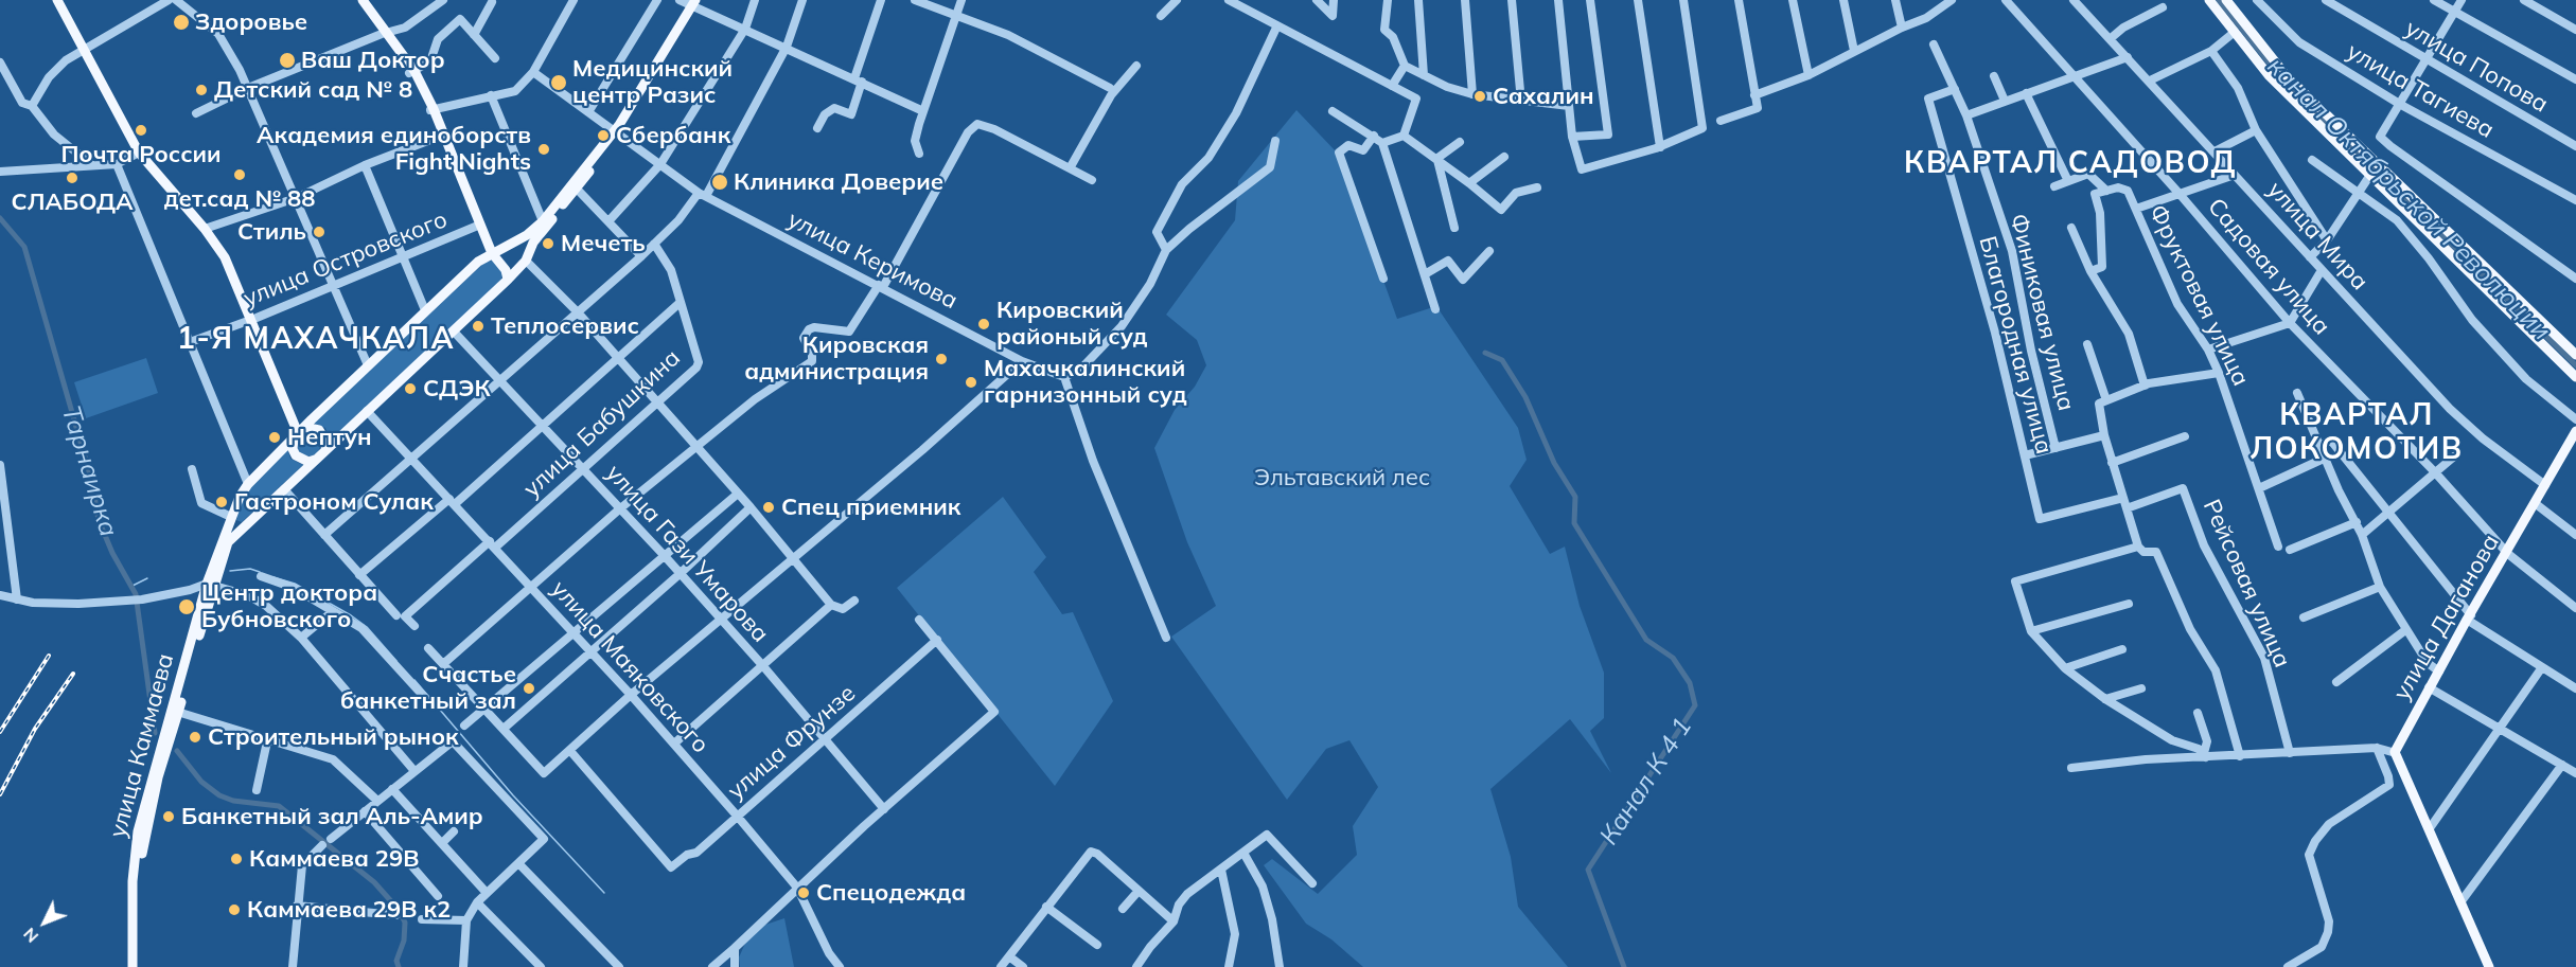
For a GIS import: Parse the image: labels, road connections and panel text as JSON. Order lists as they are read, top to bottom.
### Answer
{
  "streets": {
    "main road": ["улица Даганова", "улица Каммаева"],
    "street": [
      "улица Попова",
      "улица Тагиева",
      "улица Мира",
      "улица Островского",
      "улица Керимова",
      "Садовая улица",
      "Фруктовая улица",
      "Финиковая улица",
      "Благородная улица",
      "улица Бабушкина",
      "улица Гази Умарова",
      "Рейсовая улица",
      "улица Маяковского",
      "улица Фрунзе"
    ]
  },
  "crossings": [
    ["улица Мира", "улица Даганова"],
    ["Садовая улица", "улица Даганова"],
    ["Финиковая улица", "Благородная улица"],
    ["улица Бабушкина", "улица Гази Умарова"],
    ["улица Бабушкина", "улица Маяковского"],
    ["улица Гази Умарова", "улица Фрунзе"],
    ["улица Маяковского", "улица Фрунзе"]
  ],
  "districts": ["КВАРТАЛ САДОВОД", "1-Я МАХАЧКАЛА", "КВАРТАЛ ЛОКОМОТИВ"],
  "water": ["канал Октябрьской Революции", "Тарнаирка", "Канал К 4 1"],
  "parks": ["Эльтавский лес"],
  "places": [
    "Здоровье",
    "Ваш Доктор",
    "Медицинский центр Разис",
    "Детский сад № 8",
    "Сахалин",
    "Почта России",
    "Сбербанк",
    "Академия единоборств Fight Nights",
    "дет.сад № 88",
    "СЛАБОДА",
    "Клиника Доверие",
    "Стиль",
    "Мечеть",
    "Кировский районый суд",
    "Теплосервис",
    "Кировская администрация",
    "Махачкалинский гарнизонный суд",
    "СДЭК",
    "Нептун",
    "Гастроном Сулак",
    "Спец приемник",
    "Центр доктора Бубновского",
    "Счастье банкетный зал",
    "Строительный рынок",
    "Банкетный зал Аль-Амир",
    "Каммаева 29В",
    "Спецодежда",
    "Каммаева 29В к2"
  ],
  "north": "bottom left"
}
